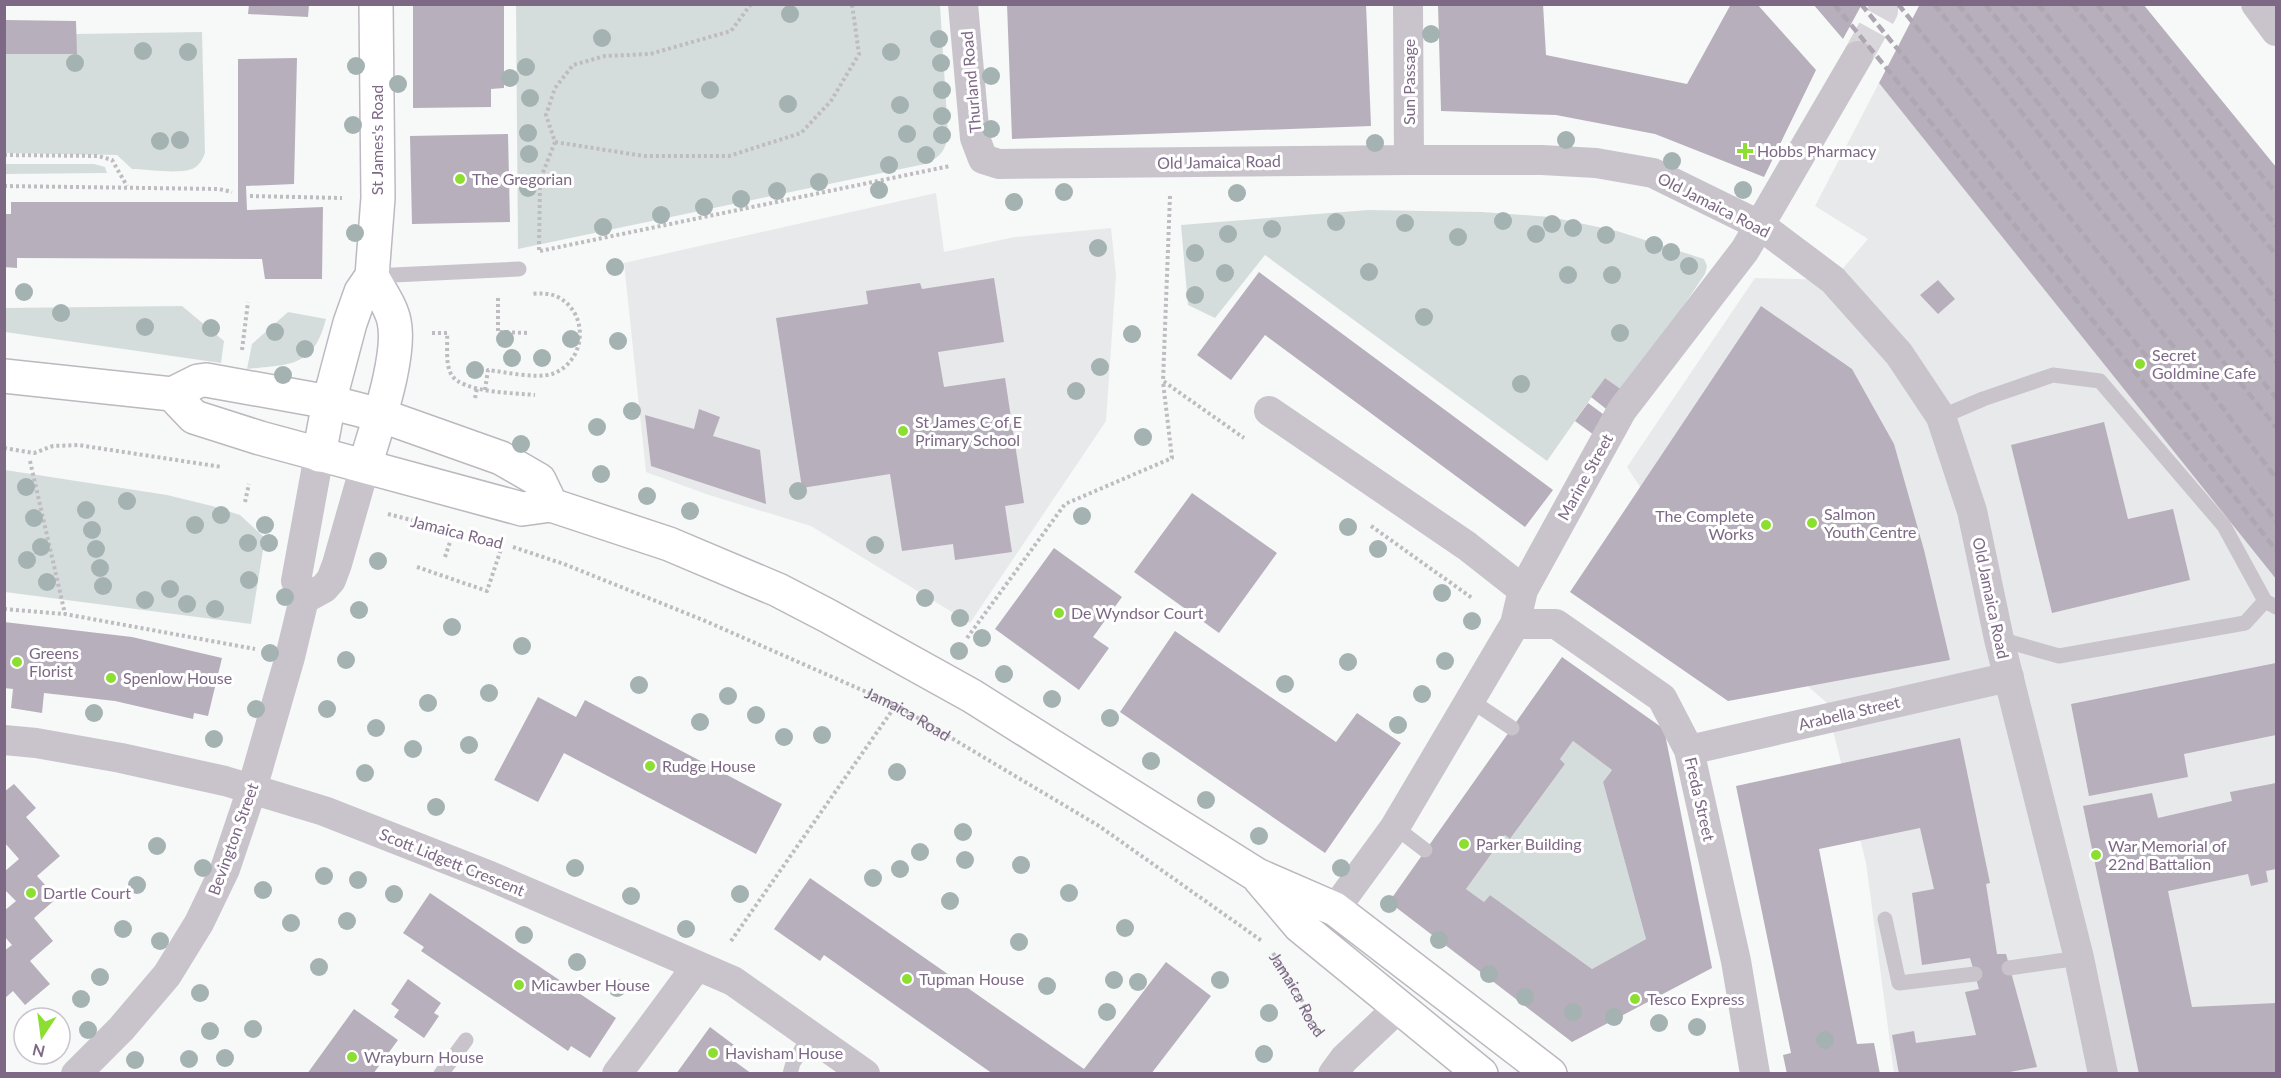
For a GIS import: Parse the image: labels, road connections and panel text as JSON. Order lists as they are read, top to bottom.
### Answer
{
  "streets": {
    "main road": ["St James's Road"],
    "street": [
      "Thurland Road",
      "Sun Passage",
      "Old Jamaica Road",
      "Marine Street",
      "Arabella Street",
      "Freda Street",
      "Bevington Street",
      "Scott Lidgett Crescent"
    ],
    "path": ["Jamaica Road"]
  },
  "crossings": [
    ["Thurland Road", "Old Jamaica Road"],
    ["Sun Passage", "Old Jamaica Road"],
    ["St James's Road", "Bevington Street"],
    ["Old Jamaica Road", "Marine Street"],
    ["Old Jamaica Road", "Arabella Street"],
    ["Marine Street", "Freda Street"],
    ["Arabella Street", "Freda Street"],
    ["Bevington Street", "Scott Lidgett Crescent"]
  ],
  "places": {
    "health": ["Hobbs Pharmacy"],
    "other": [
      "The Gregorian",
      "Secret Goldmine Cafe",
      "St James C of E Primary School",
      "Salmon Youth Centre",
      "The Complete Works",
      "De Wyndsor Court",
      "Greens Florist",
      "Spenlow House",
      "Rudge House",
      "Parker Building",
      "War Memorial of 22nd Battalion",
      "Dartle Court",
      "Tupman House",
      "Micawber House",
      "Tesco Express",
      "Havisham House",
      "Wrayburn House"
    ]
  },
  "north": "bottom"
}
